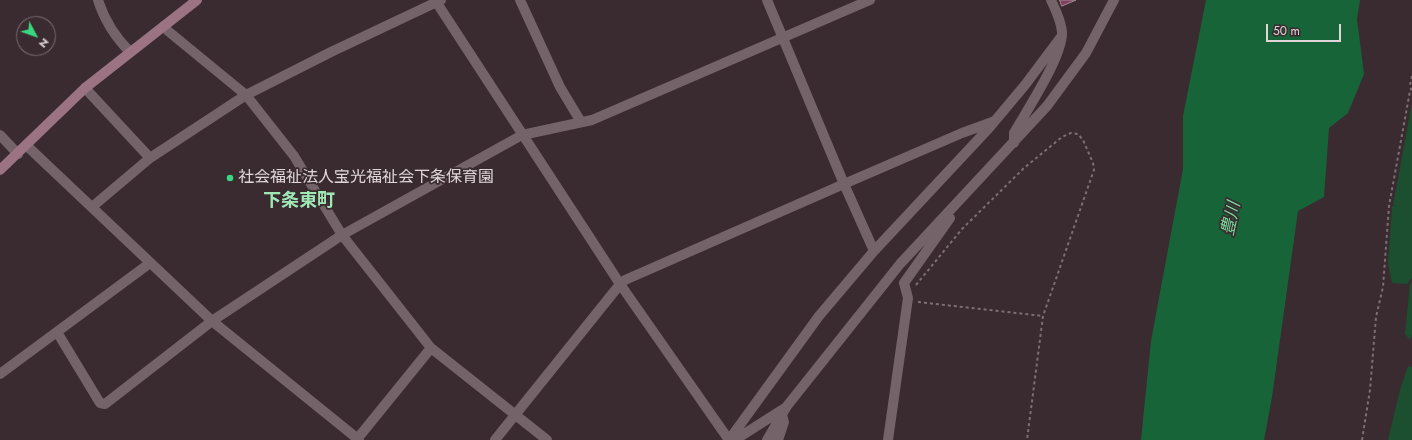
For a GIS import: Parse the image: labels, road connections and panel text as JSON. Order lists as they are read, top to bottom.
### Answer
{
  "districts": ["下条東町"],
  "water": ["豊川"],
  "places": ["社会福祉法人宝光福祉会下条保育園"],
  "scale_bar": "50 m",
  "north": "bottom right"
}
